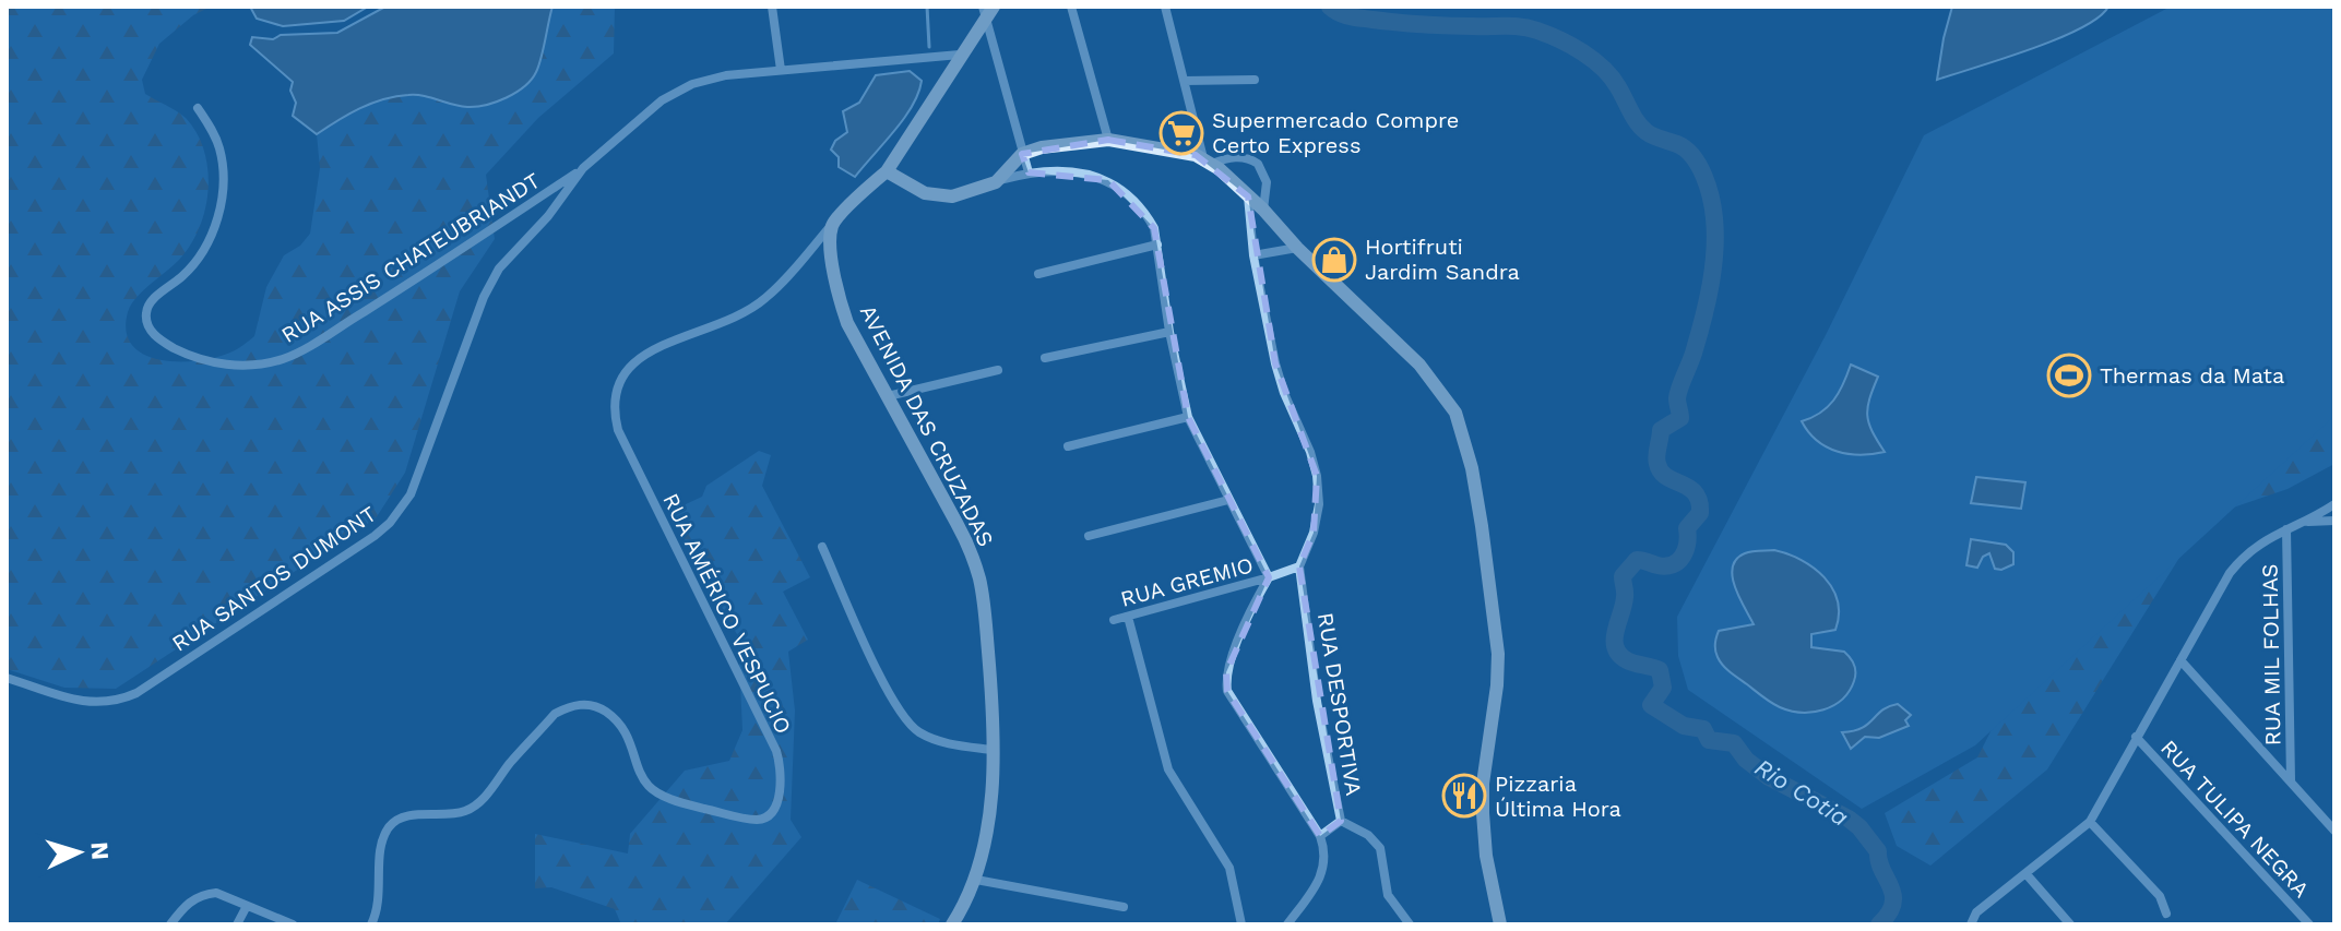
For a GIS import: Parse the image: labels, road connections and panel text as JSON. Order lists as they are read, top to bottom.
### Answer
{
  "streets": {
    "street": [
      "RUA ASSIS CHATEUBRIANDT",
      "AVENIDA DAS CRUZADAS",
      "RUA SANTOS DUMONT",
      "RUA GREMIO",
      "RUA AMÉRICO VESPUCIO",
      "RUA MIL FOLHAS",
      "RUA DESPORTIVA",
      "RUA TULIPA NEGRA"
    ]
  },
  "crossings": [
    ["RUA ASSIS CHATEUBRIANDT", "RUA SANTOS DUMONT"],
    ["AVENIDA DAS CRUZADAS", "RUA AMÉRICO VESPUCIO"],
    ["RUA GREMIO", "RUA DESPORTIVA"]
  ],
  "water": ["Rio Cotia"],
  "places": {
    "supermarket": ["Supermercado Compre Certo Express"],
    "shop": ["Hortifruti Jardim Sandra"],
    "sports": ["Thermas da Mata"],
    "restaurant": ["Pizzaria Última Hora"]
  },
  "north": "right"
}
